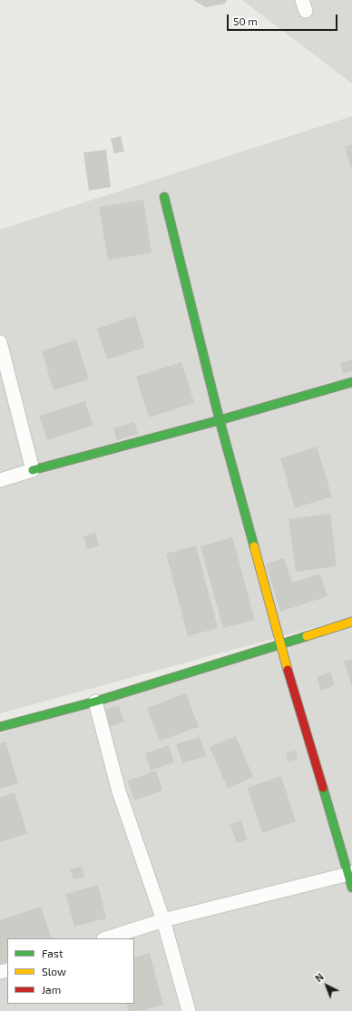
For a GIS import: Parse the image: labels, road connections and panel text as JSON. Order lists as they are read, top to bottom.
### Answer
{
  "legend": ["Fast", "Slow", "Jam"],
  "scale_bar": "50 m",
  "north": "top left"
}
